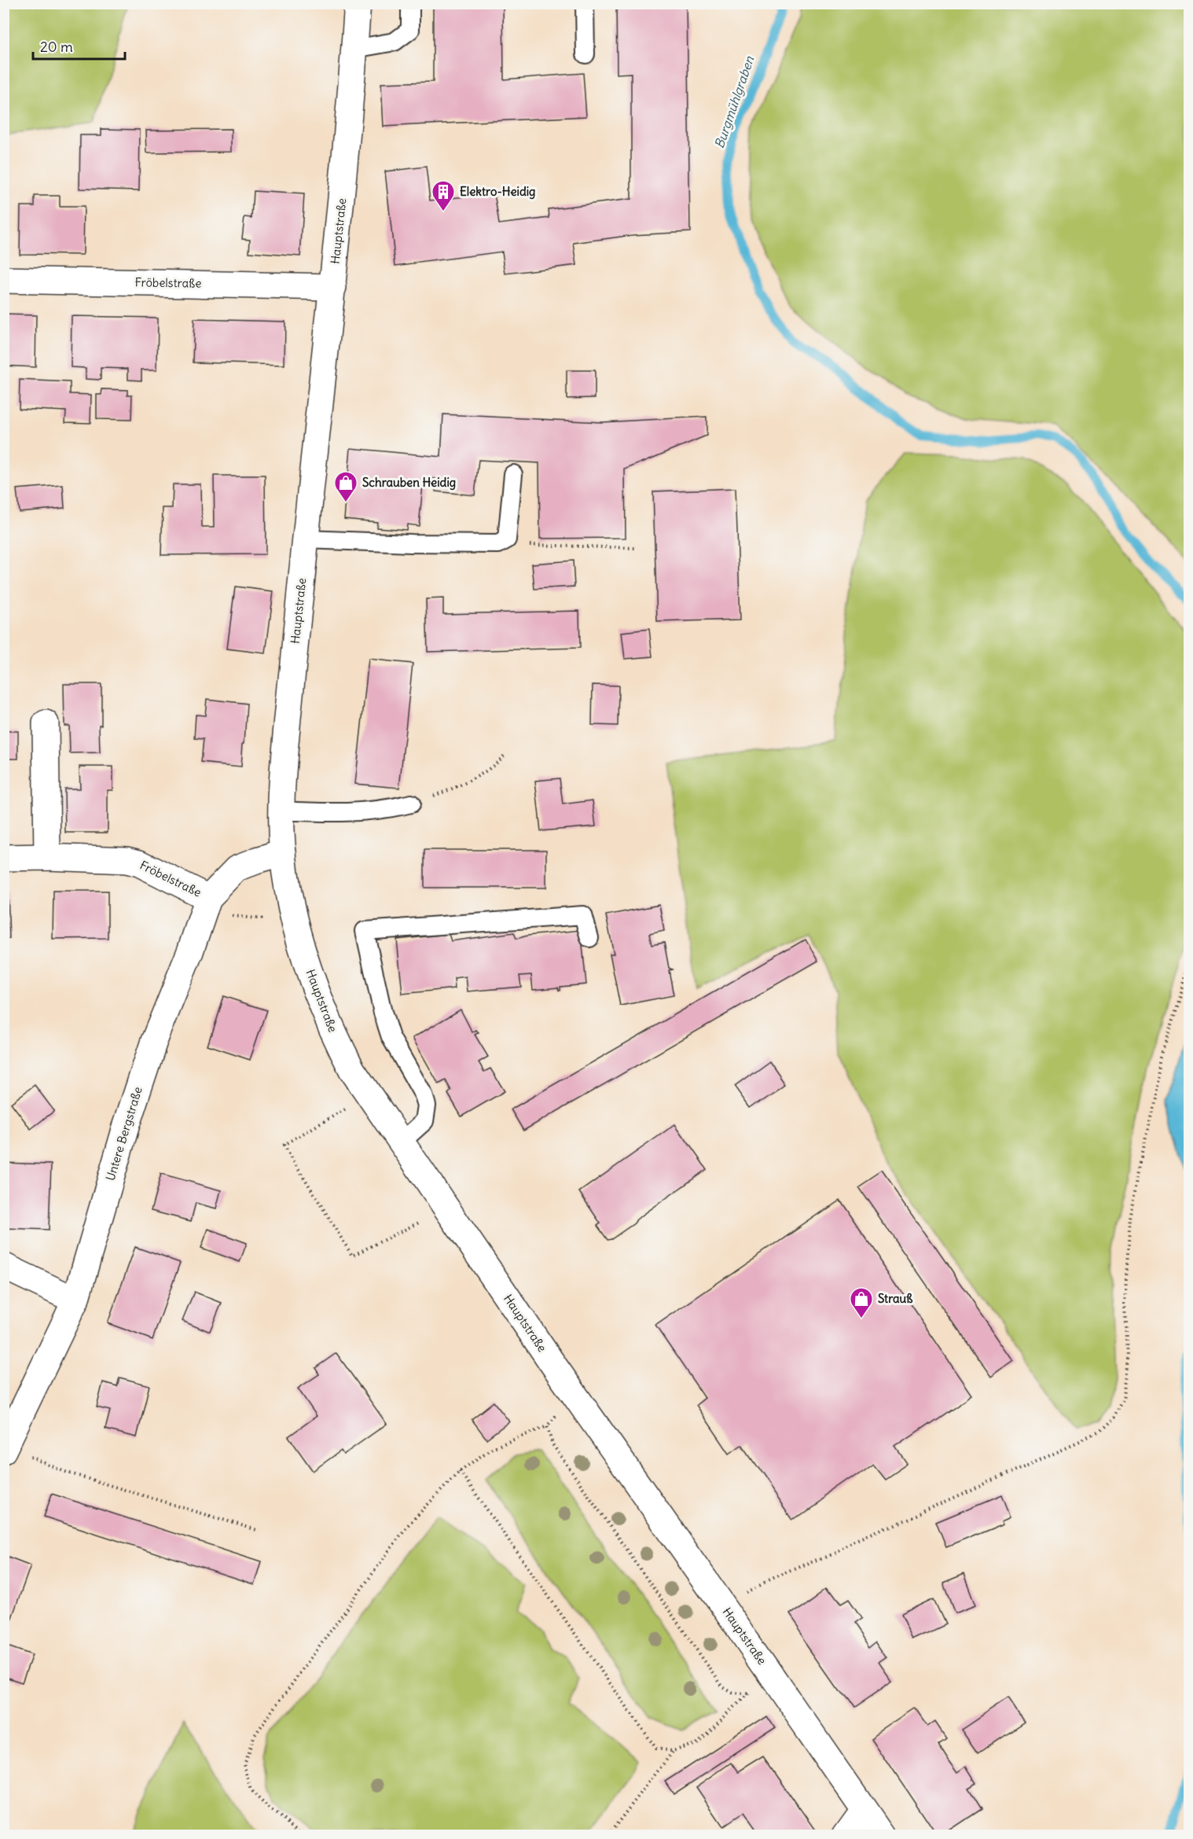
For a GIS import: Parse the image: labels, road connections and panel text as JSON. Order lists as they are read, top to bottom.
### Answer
{
  "streets": {
    "main road": ["Hauptstraße", "Fröbelstraße", "Untere Bergstraße"]
  },
  "crossings": [
    ["Hauptstraße", "Fröbelstraße"],
    ["Hauptstraße", "Untere Bergstraße"],
    ["Fröbelstraße", "Untere Bergstraße"]
  ],
  "water": ["Burgmühlgraben"],
  "places": {
    "building": ["Elektro-Heidig"],
    "shop": ["Schrauben Heidig", "Strauß"]
  },
  "scale_bar": "20 m"
}
